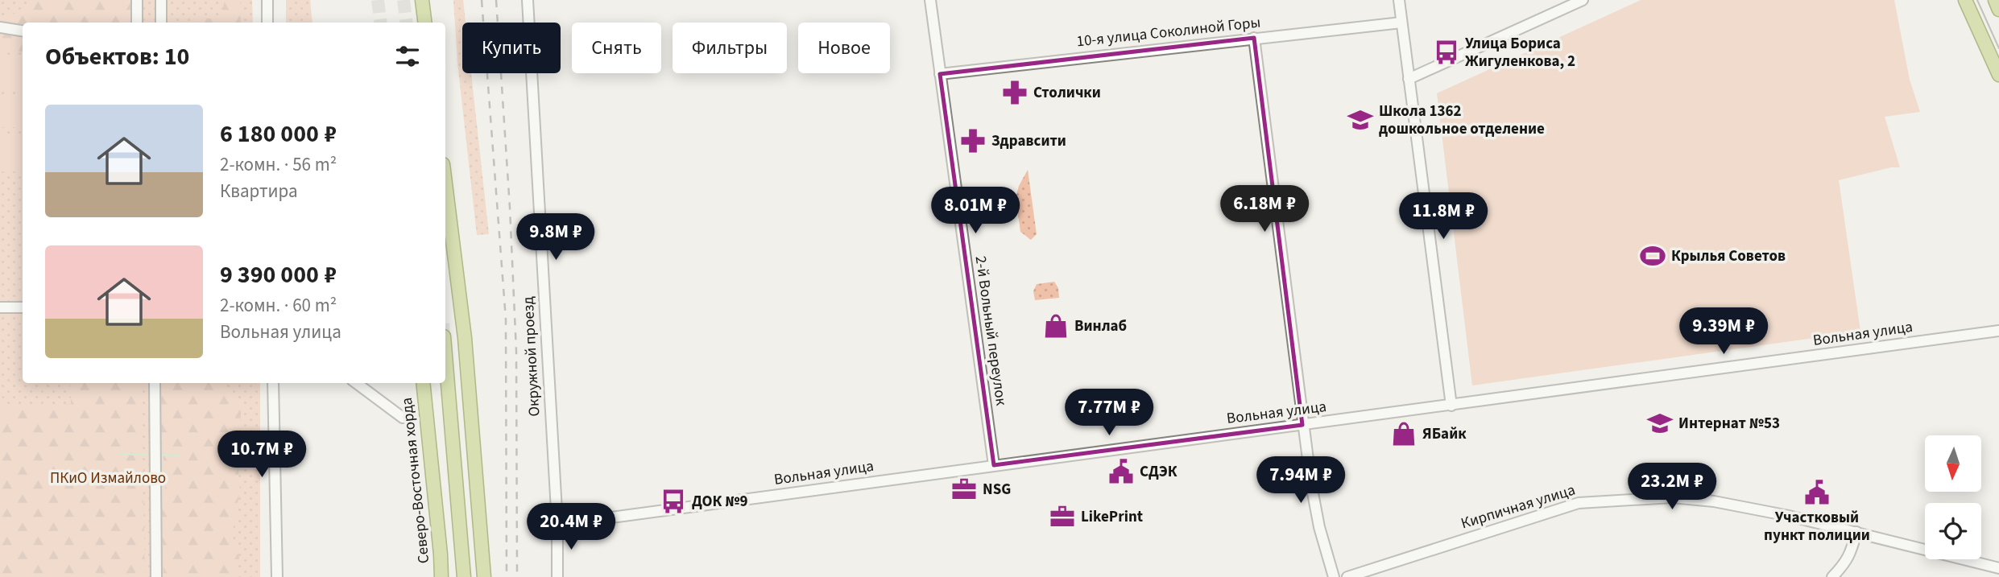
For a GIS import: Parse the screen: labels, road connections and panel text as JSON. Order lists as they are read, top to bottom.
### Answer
{
  "streets": {
    "main road": ["Северо-Восточная хорда"],
    "street": [
      "10-я улица Соколиной Горы",
      "2-й Вольный переулок",
      "Вольная улица",
      "Окружной проезд",
      "Кирпичная улица"
    ]
  },
  "crossings": [
    ["10-я улица Соколиной Горы", "2-й Вольный переулок"],
    ["2-й Вольный переулок", "Вольная улица"],
    ["Вольная улица", "Окружной проезд"]
  ],
  "parks": ["ПКиО Измайлово"],
  "places": {
    "bus stop": ["Улица Бориса Жигуленкова, 2", "ДОК №9"],
    "pharmacy": ["Столички", "Здравсити"],
    "school or university": ["Школа 1362 дошкольное отделение", "Интернат №53"],
    "sports": ["Крылья Советов"],
    "shop": ["Винлаб", "ЯБайк"],
    "public building": ["СДЭК", "Участковый пункт полиции"],
    "office": ["NSG", "LikePrint"]
  },
  "north": "bottom",
  "page": {
    "chip": [
      "Купить",
      "Снять",
      "Фильтры",
      "Новое"
    ],
    "heading": "Объектов: 10",
    "list": [
      {
        "name": "6 180 000 ₽",
        "note": "2-комн. · 56 m² · Квартира"
      },
      {
        "name": "9 390 000 ₽",
        "note": "2-комн. · 60 m² · Вольная улица"
      }
    ],
    "price": [
      "6.18M ₽",
      "8.01M ₽",
      "11.8M ₽",
      "9.8M ₽",
      "9.39M ₽",
      "7.77M ₽",
      "10.7M ₽",
      "7.94M ₽",
      "23.2M ₽",
      "20.4M ₽"
    ]
  }
}
